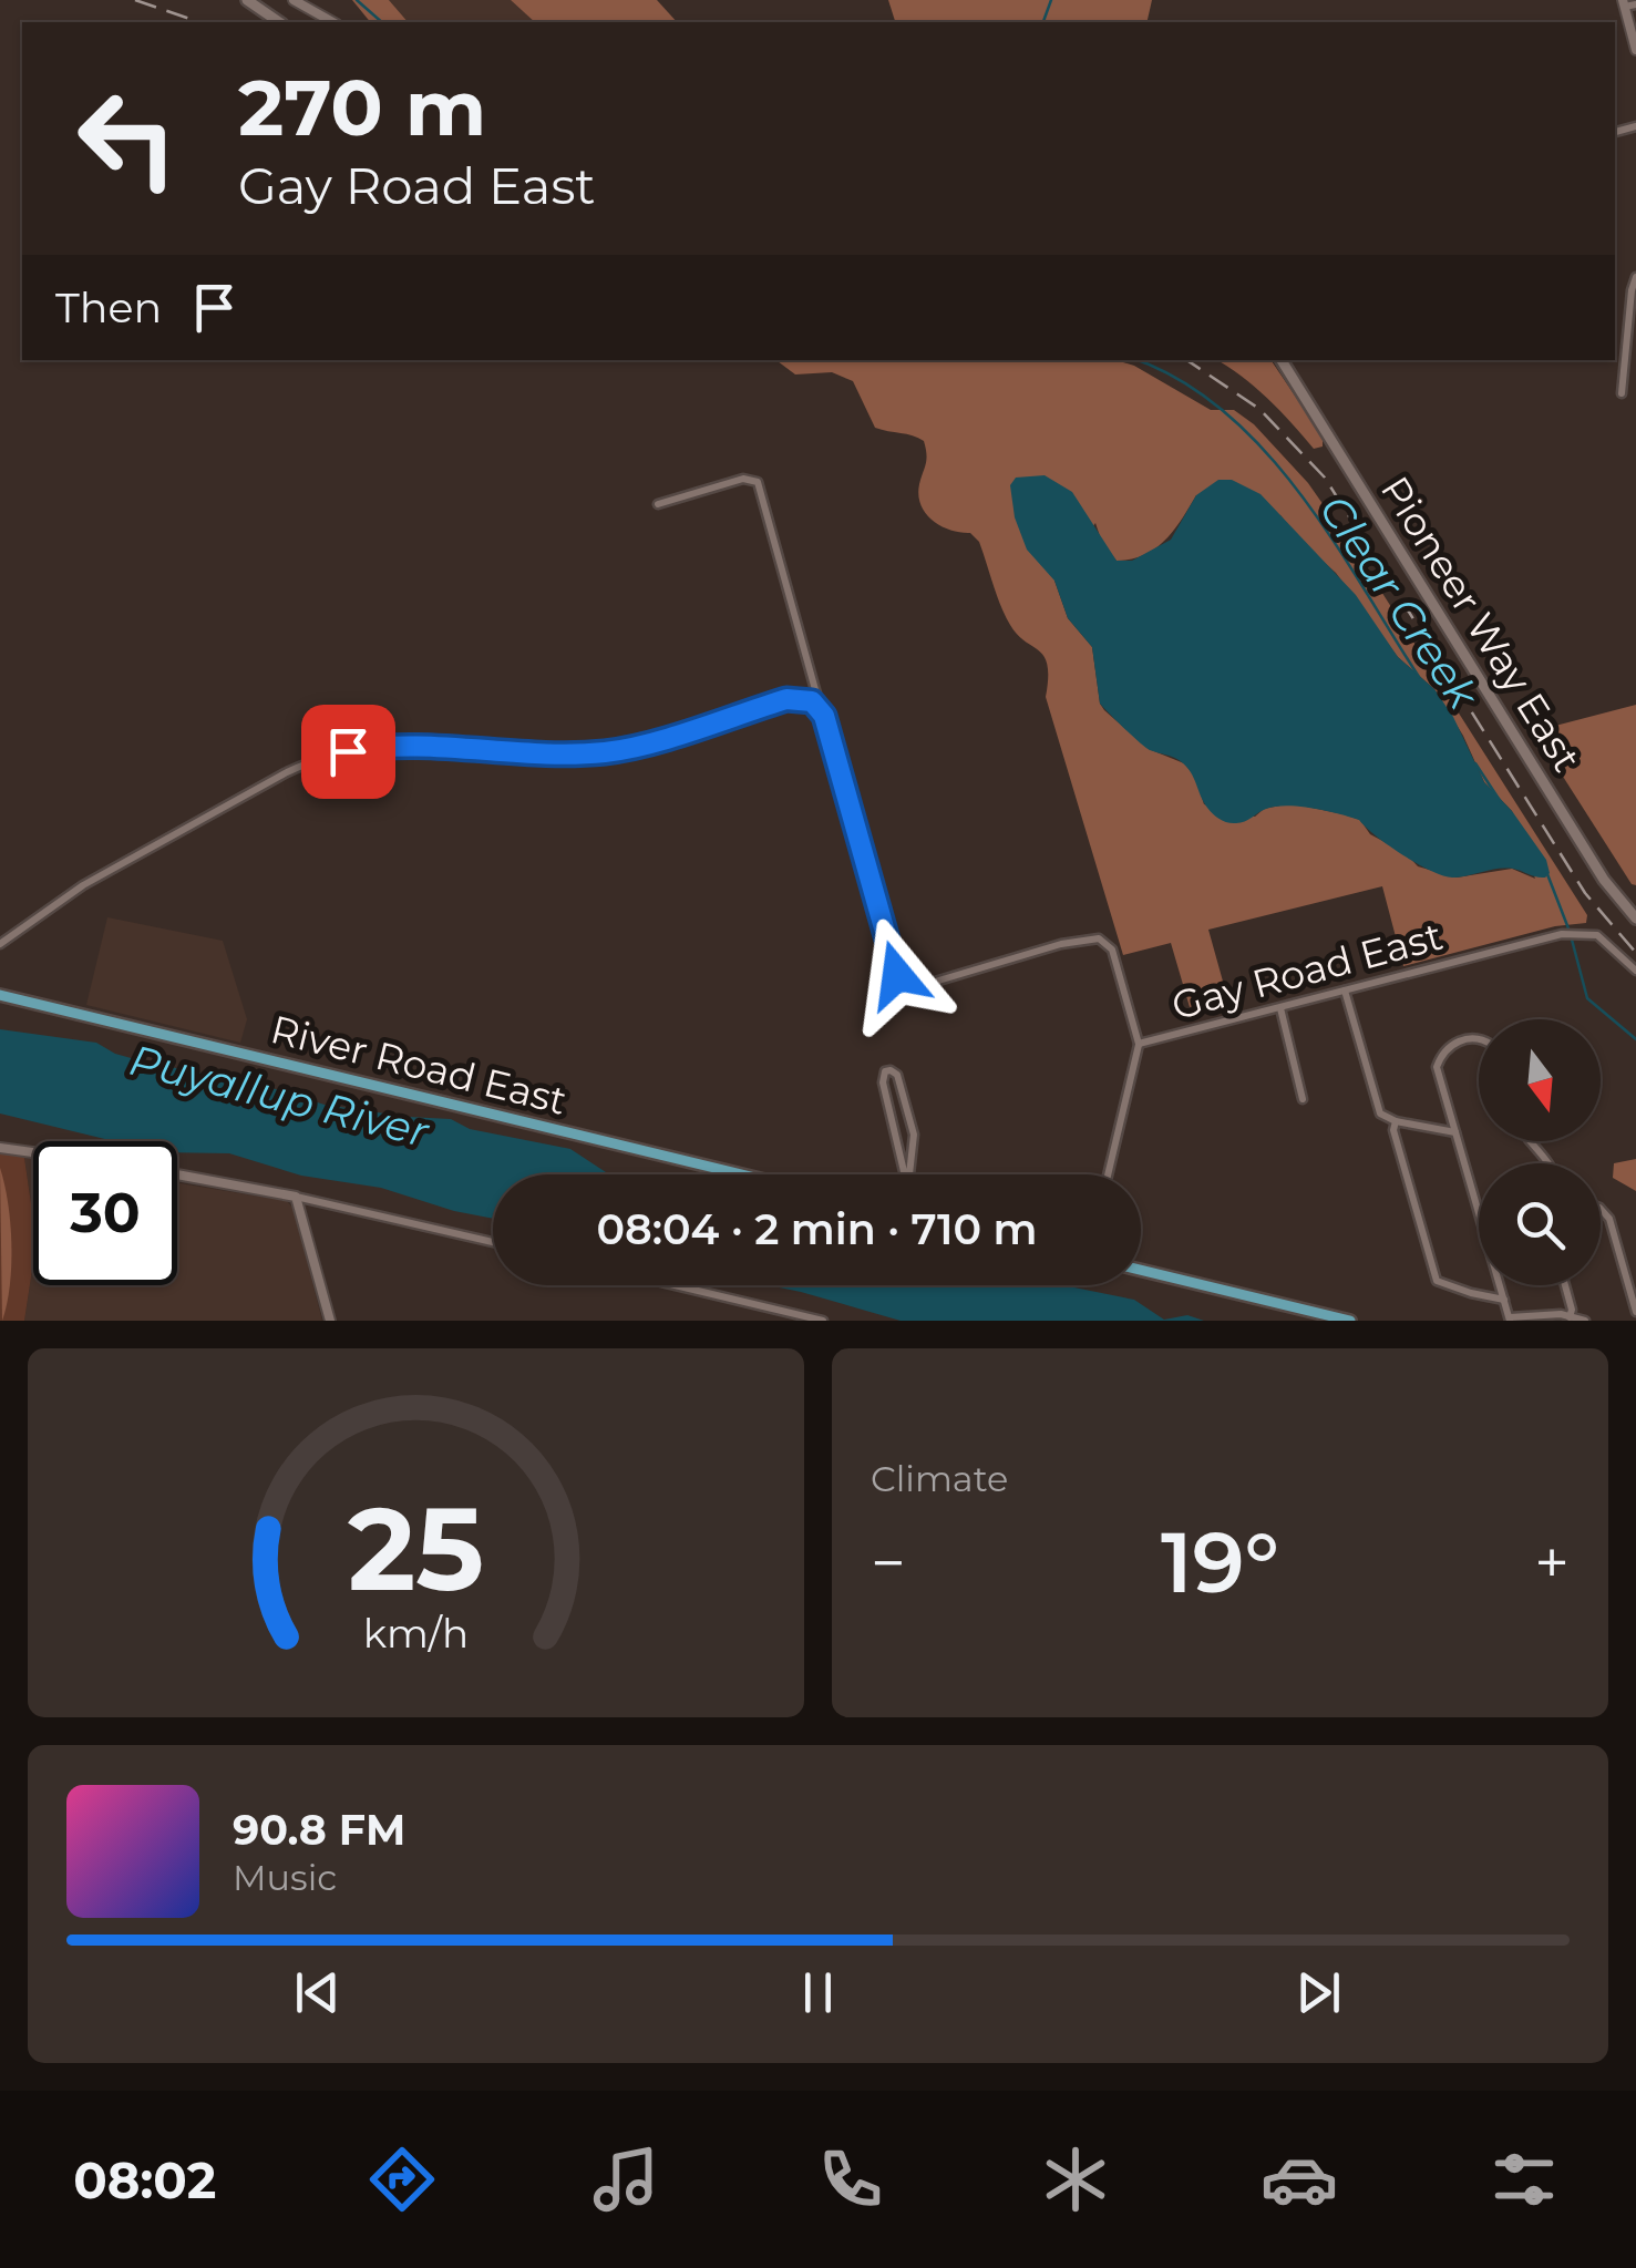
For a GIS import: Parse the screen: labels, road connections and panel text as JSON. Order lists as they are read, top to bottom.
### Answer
{
  "streets": {
    "main road": ["Pioneer Way East", "River Road East"],
    "street": ["Gay Road East"]
  },
  "water": ["Clear Creek", "Puyallup River"],
  "north": "bottom",
  "page": {
    "turn": ["270 m", "Gay Road East"],
    "then": "Then",
    "limit": "30",
    "trip": "08:04 · 2 min · 710 m",
    "tile": "Climate",
    "heat": ["−", "19°", "+"],
    "song": ["90.8 FM", "Music"],
    "tabs": "08:02",
    "gauge": ["25", "km/h"]
  }
}
